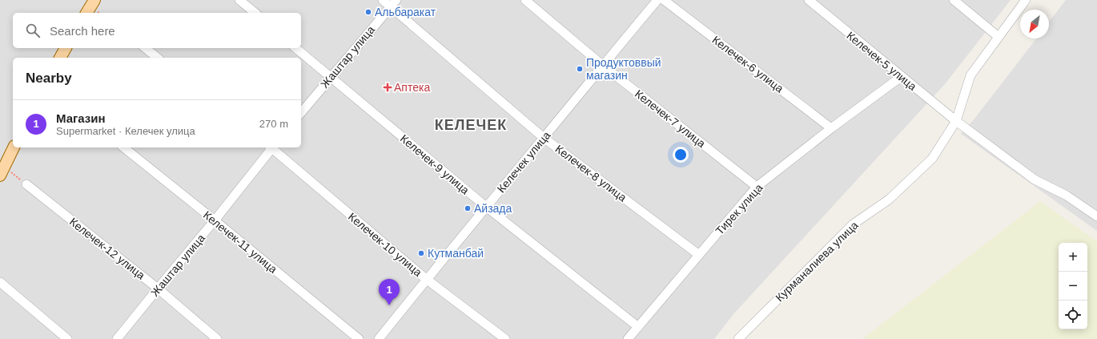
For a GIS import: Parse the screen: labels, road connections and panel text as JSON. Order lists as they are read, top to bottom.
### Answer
{
  "streets": {
    "street": [
      "Жаштар улица",
      "Келечек-5 улица",
      "Келечек-6 улица",
      "Келечек-7 улица",
      "Келечек улица",
      "Келечек-9 улица",
      "Келечек-8 улица",
      "Тирек улица",
      "Келечек-11 улица",
      "Келечек-10 улица",
      "Келечек-12 улица",
      "Курманалиева улица"
    ]
  },
  "crossings": [
    ["Жаштар улица", "Келечек-9 улица"],
    ["Жаштар улица", "Келечек-8 улица"],
    ["Жаштар улица", "Келечек-11 улица"],
    ["Жаштар улица", "Келечек-12 улица"],
    ["Келечек-5 улица", "Тирек улица"],
    ["Келечек-5 улица", "Курманалиева улица"],
    ["Келечек-6 улица", "Тирек улица"],
    ["Келечек-7 улица", "Келечек улица"],
    ["Келечек-7 улица", "Тирек улица"],
    ["Келечек улица", "Келечек-9 улица"],
    ["Келечек улица", "Келечек-8 улица"],
    ["Келечек улица", "Келечек-10 улица"],
    ["Келечек-9 улица", "Тирек улица"],
    ["Келечек-8 улица", "Тирек улица"]
  ],
  "districts": ["КЕЛЕЧЕК"],
  "places": {
    "other": [
      "Альбаракат",
      "Продуктоввый магазин",
      "Айзада",
      "Кутманбай"
    ],
    "health": ["Аптека"]
  },
  "north": "bottom left",
  "page": {
    "search": "Search here",
    "heading": "Nearby",
    "list": [
      {
        "mark": "1",
        "name": "Магазин",
        "note": "Supermarket · Келечек улица",
        "value": "270 m"
      }
    ],
    "map_buttons": ["+", "−"],
    "pins": "1"
  }
}
